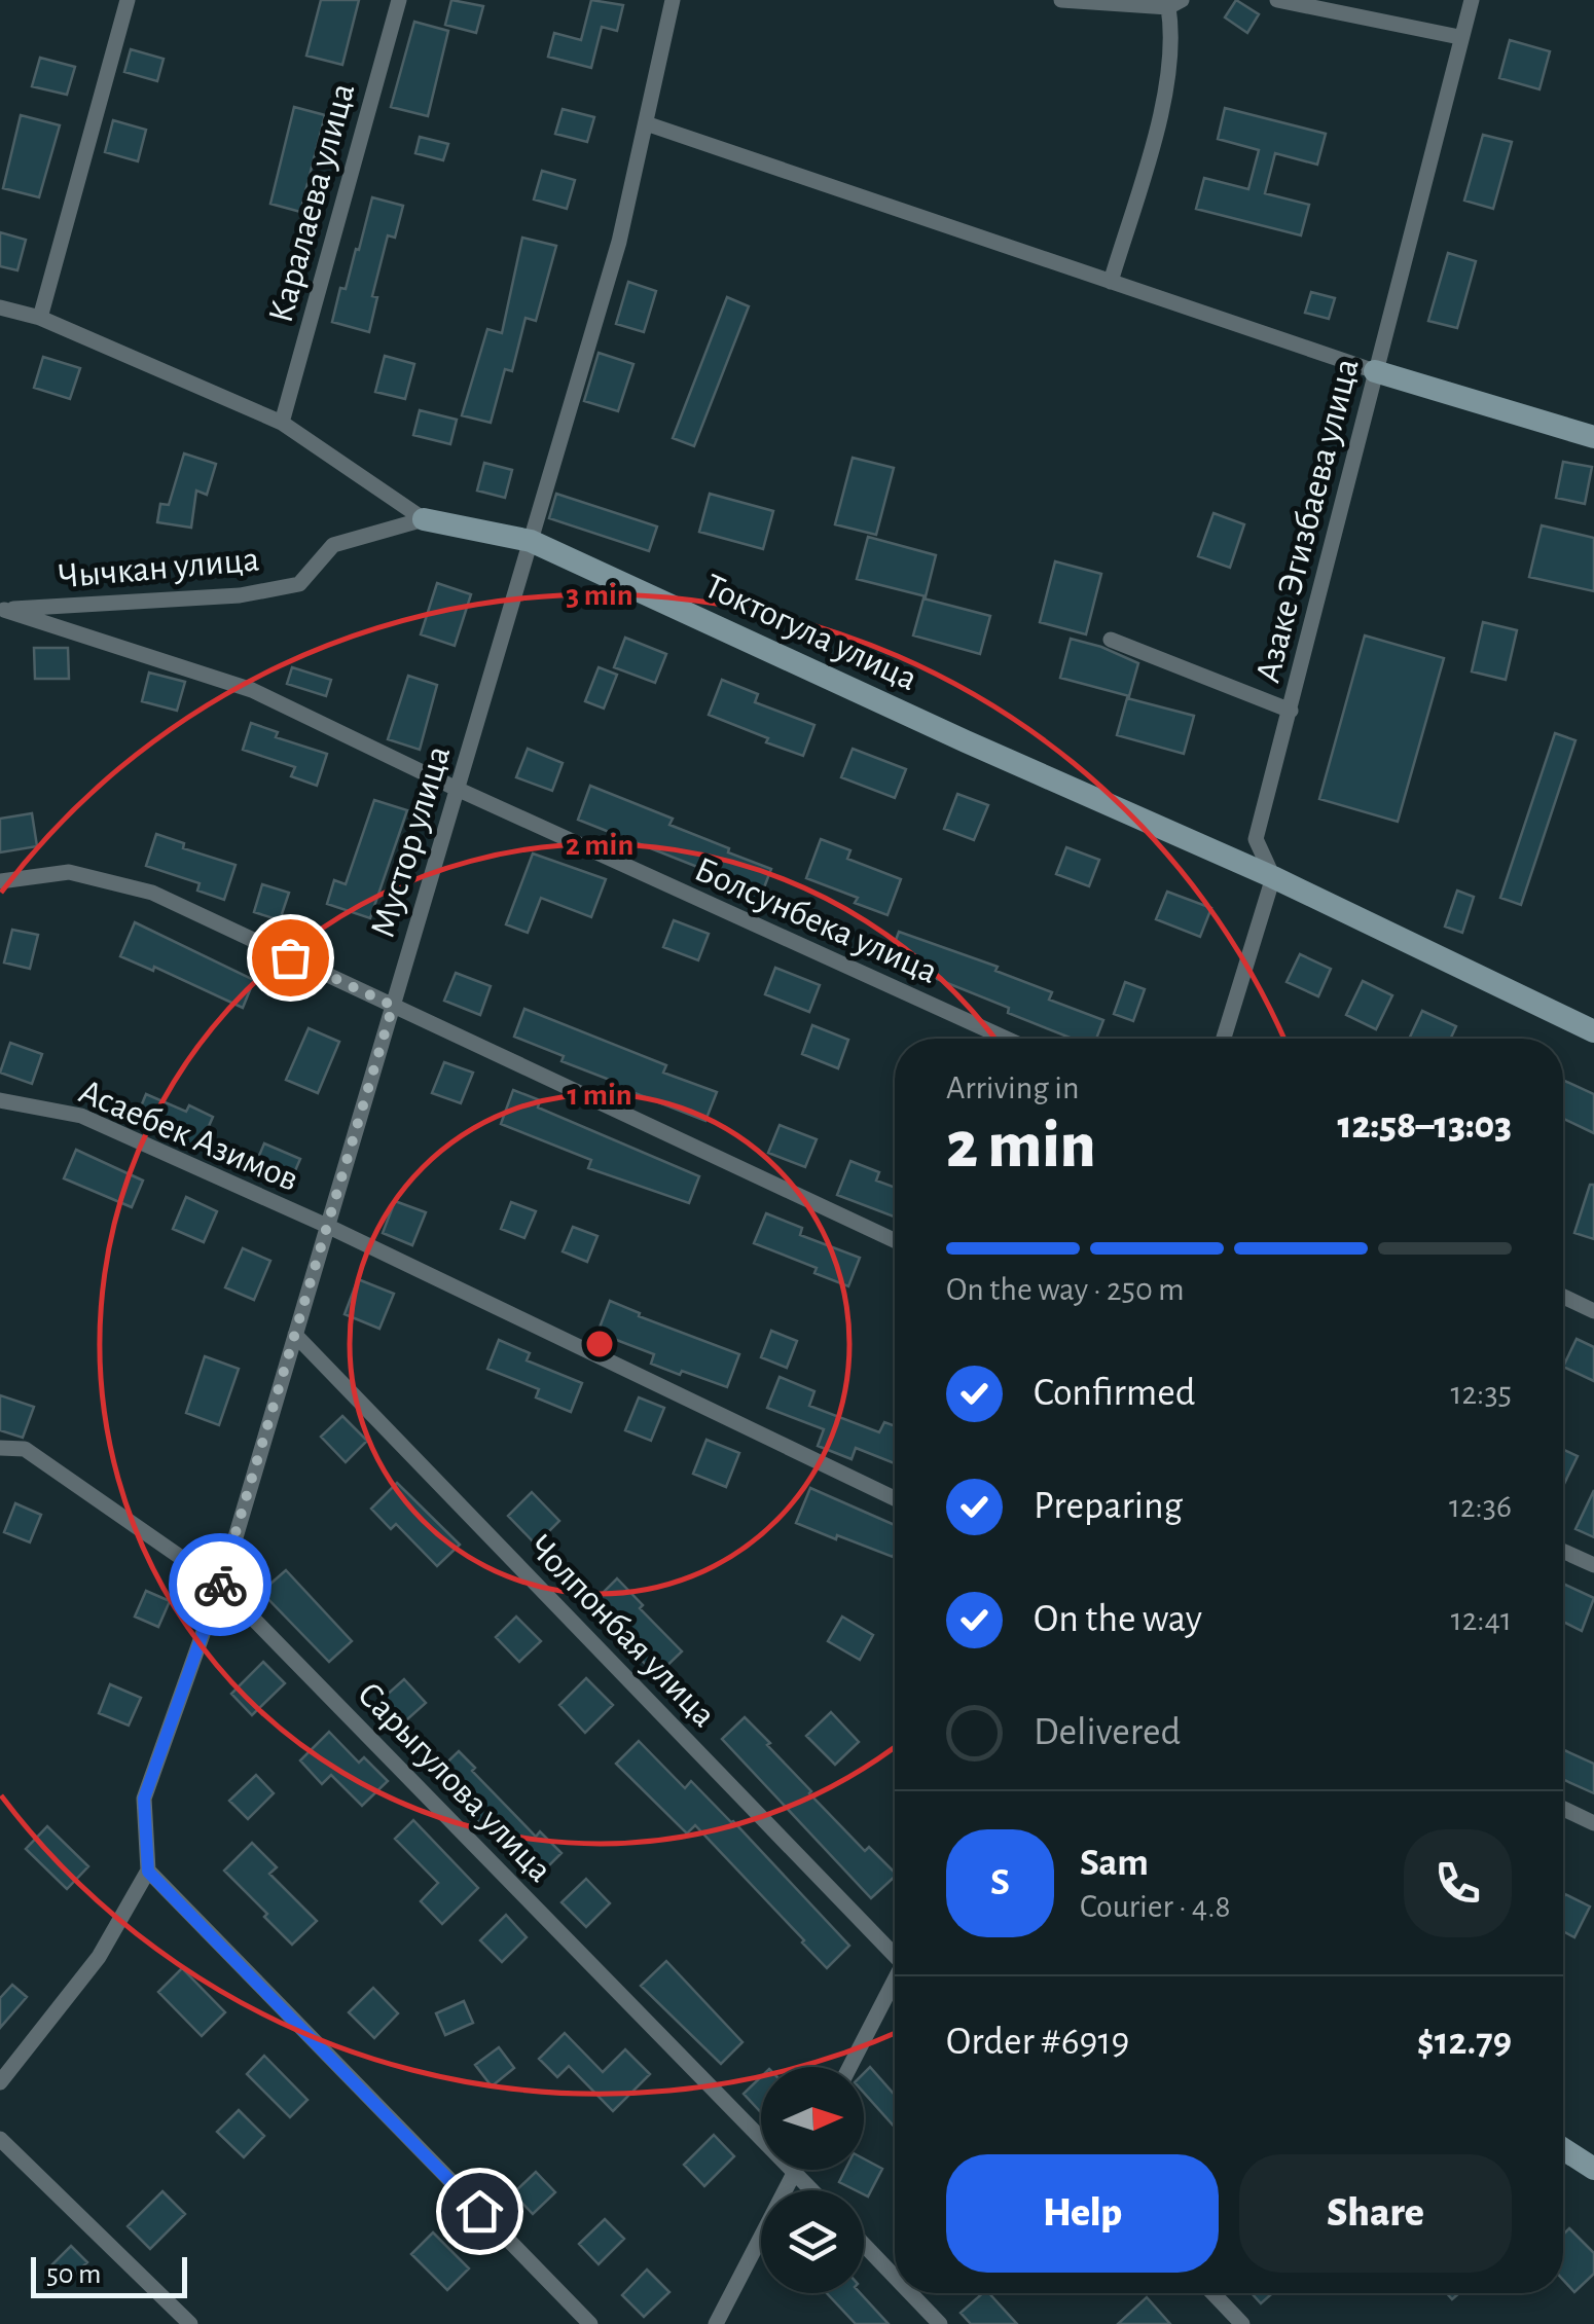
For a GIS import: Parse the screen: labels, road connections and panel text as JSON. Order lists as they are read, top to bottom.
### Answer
{
  "streets": {
    "street": [
      "Каралаева улица",
      "Азаке Эгизбаева улица",
      "Чычкан улица",
      "Токтогула улица",
      "Мустор улица",
      "Болсунбека улица",
      "Асаебек Азимов",
      "Чолпонбая улица",
      "Сарыгулова улица"
    ]
  },
  "crossings": [
    ["Каралаева улица", "Токтогула улица"],
    ["Азаке Эгизбаева улица", "Токтогула улица"],
    ["Чычкан улица", "Токтогула улица"],
    ["Чычкан улица", "Болсунбека улица"],
    ["Токтогула улица", "Мустор улица"],
    ["Мустор улица", "Болсунбека улица"],
    ["Мустор улица", "Асаебек Азимов"],
    ["Мустор улица", "Чолпонбая улица"],
    ["Мустор улица", "Сарыгулова улица"]
  ],
  "scale_bar": "50 m",
  "north": "right",
  "page": {
    "heading": ["2 min", "Arriving in", "12:58–13:03"],
    "panel": [
      "Sam",
      "Courier · 4.8",
      "Order #6919",
      "$12.79"
    ],
    "bar": "On the way · 250 m",
    "list": [
      ["Confirmed", "12:35"],
      ["Preparing", "12:36"],
      ["On the way", "12:41"],
      "Delivered"
    ],
    "round": "S",
    "buttons": ["Help", "Share"],
    "scale": "50 m"
  },
  "rings": ["3 min", "2 min", "1 min"]
}
